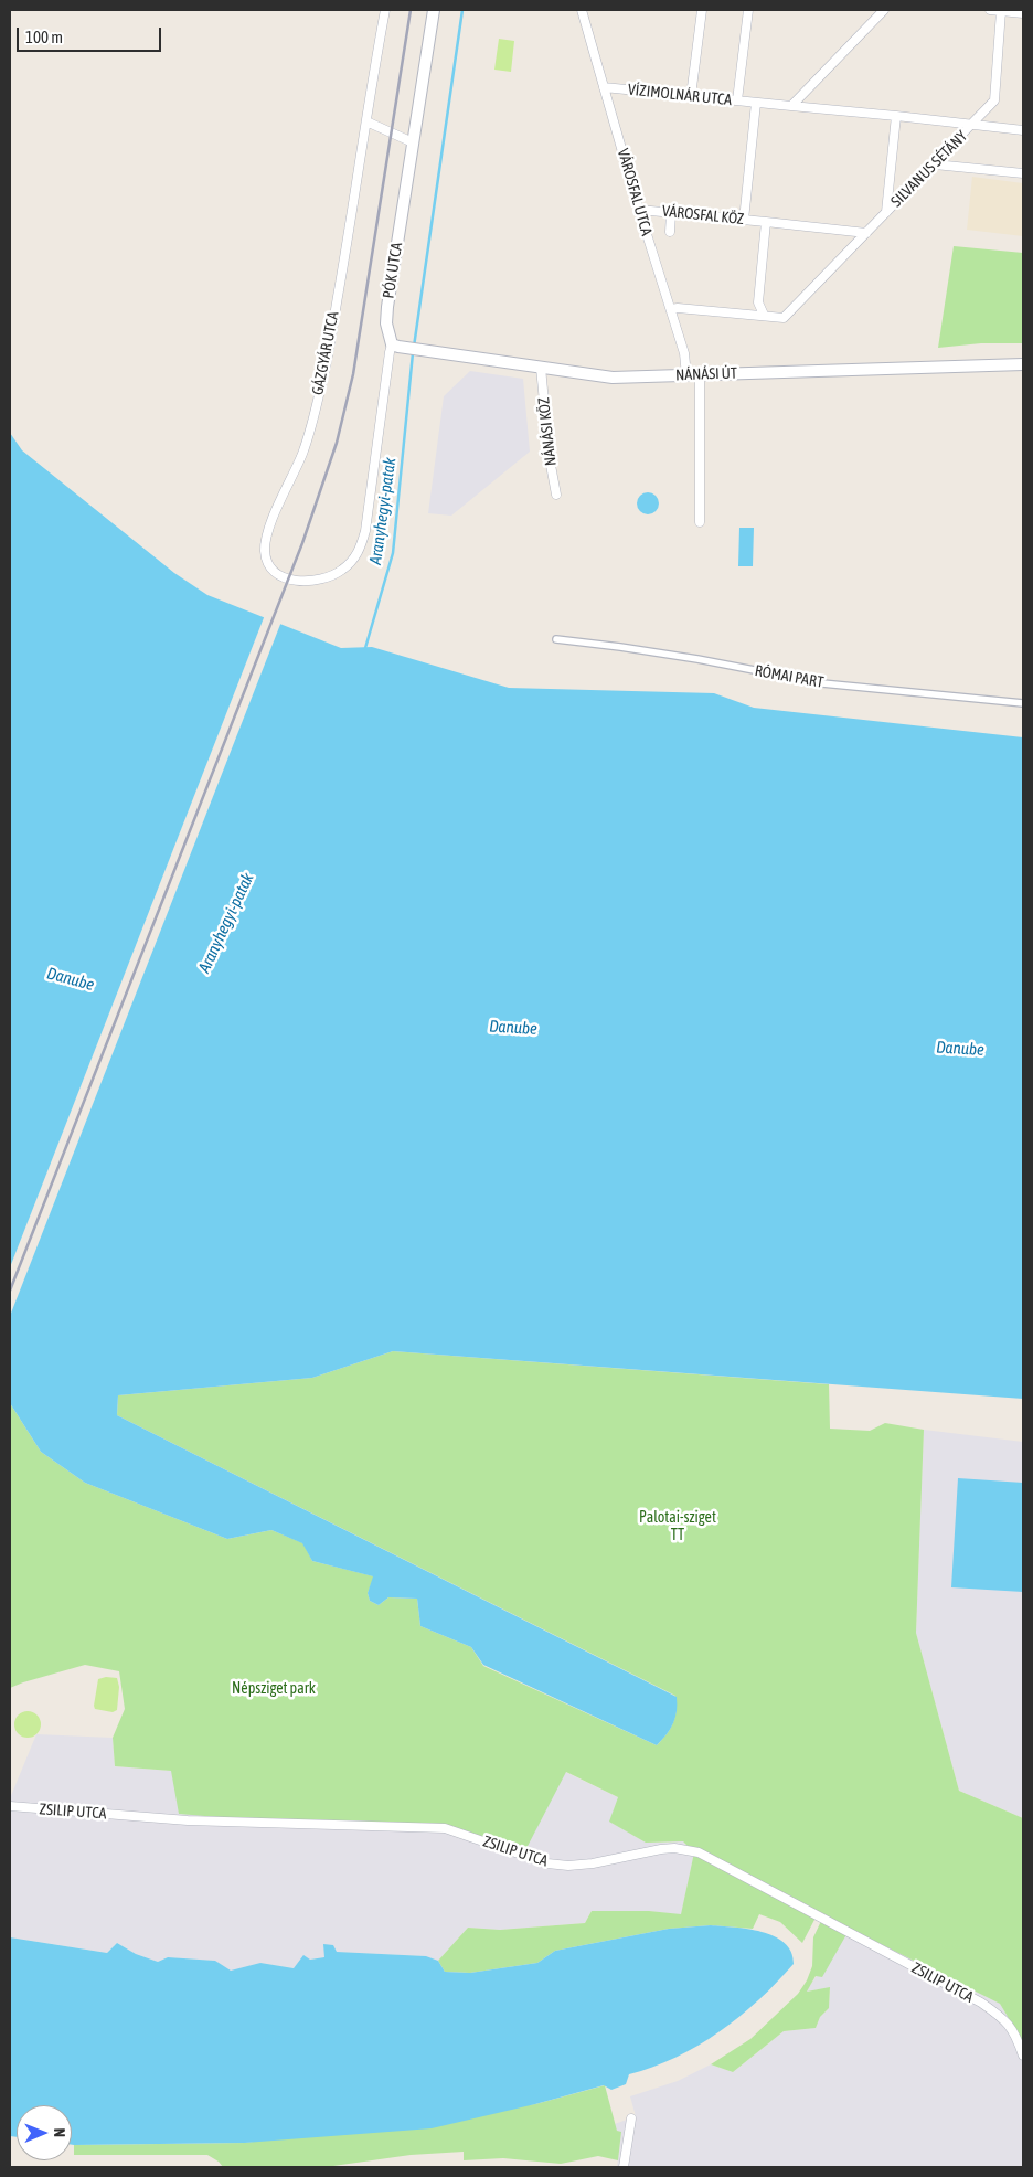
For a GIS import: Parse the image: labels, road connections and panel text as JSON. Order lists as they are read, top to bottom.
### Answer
{
  "streets": {
    "street": [
      "VÍZIMOLNÁR UTCA",
      "SILVANUS SÉTÁNY",
      "VÁROSFAL UTCA",
      "VÁROSFAL KÖZ",
      "PÓK UTCA",
      "GÁZGYÁR UTCA",
      "NÁNÁSI ÚT",
      "NÁNÁSI KÖZ",
      "RÓMAI PART",
      "ZSILIP UTCA"
    ]
  },
  "crossings": [
    ["VÍZIMOLNÁR UTCA", "SILVANUS SÉTÁNY"],
    ["VÍZIMOLNÁR UTCA", "VÁROSFAL UTCA"],
    ["SILVANUS SÉTÁNY", "VÁROSFAL UTCA"],
    ["VÁROSFAL UTCA", "VÁROSFAL KÖZ"],
    ["VÁROSFAL UTCA", "NÁNÁSI ÚT"],
    ["PÓK UTCA", "GÁZGYÁR UTCA"],
    ["PÓK UTCA", "NÁNÁSI ÚT"],
    ["NÁNÁSI ÚT", "NÁNÁSI KÖZ"]
  ],
  "water": ["Aranyhegyi-patak", "Danube"],
  "parks": ["Palotai-sziget TT", "Népsziget park"],
  "scale_bar": "100 m",
  "north": "right"
}
